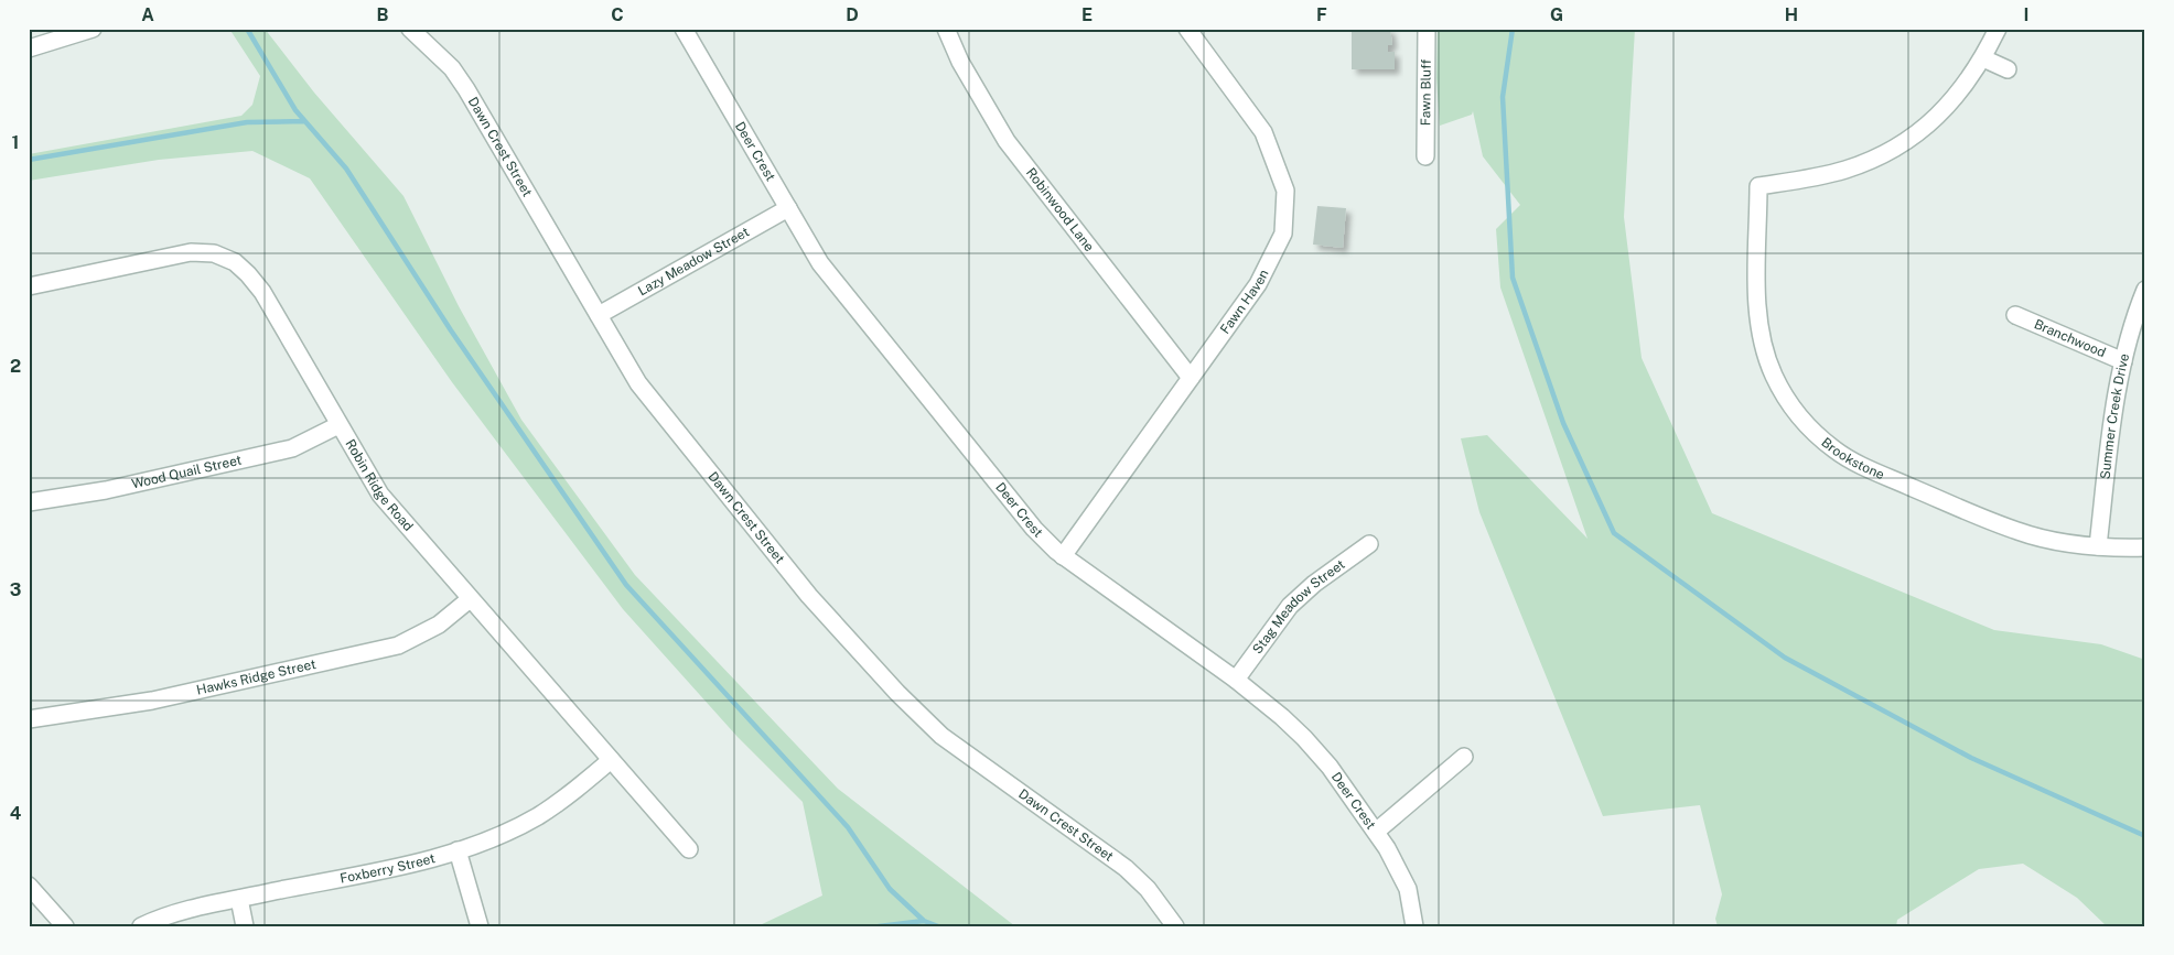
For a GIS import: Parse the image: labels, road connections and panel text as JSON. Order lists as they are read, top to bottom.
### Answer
{
  "streets": {
    "street": [
      "Fawn Bluff",
      "Dawn Crest Street",
      "Deer Crest",
      "Robinwood Lane",
      "Lazy Meadow Street",
      "Fawn Haven",
      "Branchwood",
      "Summer Creek Drive",
      "Brookstone",
      "Wood Quail Street",
      "Robin Ridge Road",
      "Stag Meadow Street",
      "Hawks Ridge Street",
      "Foxberry Street"
    ]
  },
  "crossings": [
    ["Dawn Crest Street", "Lazy Meadow Street"],
    ["Deer Crest", "Lazy Meadow Street"],
    ["Deer Crest", "Fawn Haven"],
    ["Deer Crest", "Stag Meadow Street"],
    ["Robinwood Lane", "Fawn Haven"],
    ["Branchwood", "Summer Creek Drive"],
    ["Summer Creek Drive", "Brookstone"],
    ["Wood Quail Street", "Robin Ridge Road"],
    ["Robin Ridge Road", "Hawks Ridge Street"],
    ["Robin Ridge Road", "Foxberry Street"]
  ],
  "grid": {
    "columns": [
      "A",
      "B",
      "C",
      "D",
      "E",
      "F",
      "G",
      "H",
      "I"
    ],
    "rows": [
      "1",
      "2",
      "3",
      "4"
    ]
  }
}
